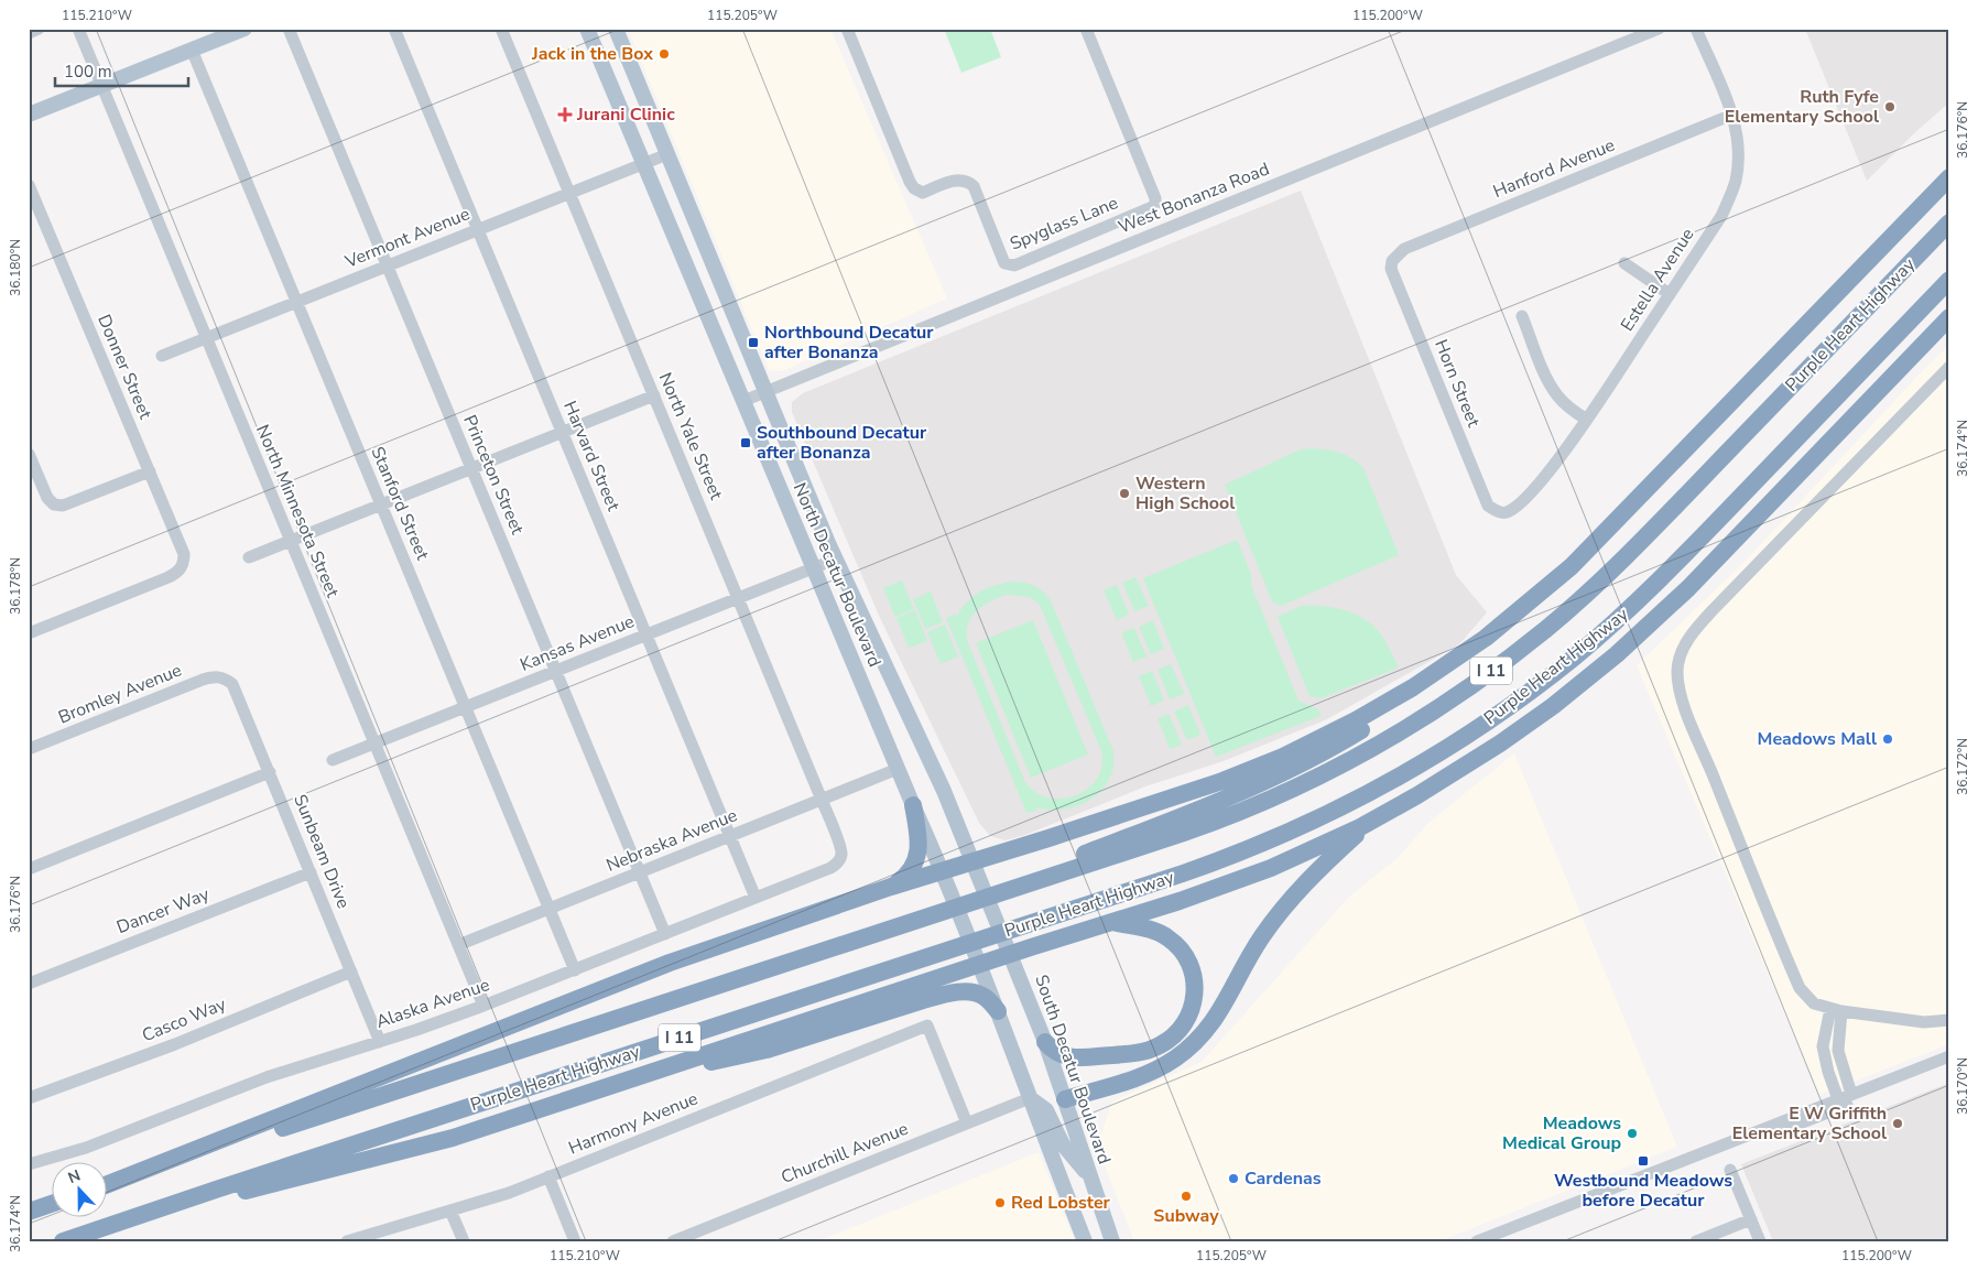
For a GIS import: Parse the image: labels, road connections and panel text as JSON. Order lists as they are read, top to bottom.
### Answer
{
  "streets": {
    "highway": ["Purple Heart Highway", "I 11"],
    "main road": ["North Decatur Boulevard", "South Decatur Boulevard"],
    "street": [
      "Hanford Avenue",
      "West Bonanza Road",
      "Spyglass Lane",
      "Vermont Avenue",
      "Estella Avenue",
      "Donner Street",
      "Horn Street",
      "North Yale Street",
      "Harvard Street",
      "Princeton Street",
      "Stanford Street",
      "North Minnesota Street",
      "Kansas Avenue",
      "Bromley Avenue",
      "Nebraska Avenue",
      "Sunbeam Drive",
      "Dancer Way",
      "Alaska Avenue",
      "Casco Way",
      "Harmony Avenue",
      "Churchill Avenue"
    ]
  },
  "crossings": [
    ["Hanford Avenue", "Estella Avenue"],
    ["Hanford Avenue", "Horn Street"],
    ["West Bonanza Road", "North Decatur Boulevard"],
    ["Vermont Avenue", "North Yale Street"],
    ["Vermont Avenue", "Harvard Street"],
    ["Vermont Avenue", "Princeton Street"],
    ["Vermont Avenue", "Stanford Street"],
    ["Vermont Avenue", "North Minnesota Street"],
    ["Vermont Avenue", "North Decatur Boulevard"],
    ["Estella Avenue", "Horn Street"],
    ["North Yale Street", "Kansas Avenue"],
    ["North Yale Street", "Nebraska Avenue"],
    ["North Yale Street", "Alaska Avenue"],
    ["Harvard Street", "Kansas Avenue"],
    ["Harvard Street", "Nebraska Avenue"],
    ["Harvard Street", "Alaska Avenue"],
    ["Princeton Street", "Kansas Avenue"],
    ["Princeton Street", "Nebraska Avenue"],
    ["Princeton Street", "Alaska Avenue"],
    ["Stanford Street", "Kansas Avenue"],
    ["Stanford Street", "Nebraska Avenue"],
    ["Stanford Street", "Alaska Avenue"],
    ["North Minnesota Street", "Kansas Avenue"],
    ["North Minnesota Street", "Nebraska Avenue"],
    ["North Minnesota Street", "Alaska Avenue"],
    ["North Decatur Boulevard", "Kansas Avenue"],
    ["North Decatur Boulevard", "Nebraska Avenue"],
    ["North Decatur Boulevard", "South Decatur Boulevard"],
    ["Bromley Avenue", "Sunbeam Drive"],
    ["Sunbeam Drive", "Dancer Way"],
    ["Sunbeam Drive", "Alaska Avenue"],
    ["Sunbeam Drive", "Casco Way"],
    ["Harmony Avenue", "Churchill Avenue"]
  ],
  "places": {
    "other": [
      "Jack in the Box",
      "Ruth Fyfe Elementary School",
      "Western High School",
      "Meadows Mall",
      "E W Griffith Elementary School",
      "Meadows Medical Group",
      "Cardenas",
      "Subway",
      "Red Lobster"
    ],
    "health": ["Jurani Clinic"],
    "transit": ["Northbound Decatur after Bonanza", "Southbound Decatur after Bonanza", "Westbound Meadows before Decatur"]
  },
  "scale_bar": "100 m",
  "north": "top",
  "coordinates": [
    "115.210°W",
    "115.205°W",
    "115.200°W",
    "36.176°N",
    "36.180°N",
    "36.174°N",
    "36.178°N",
    "36.172°N",
    "36.170°N"
  ]
}
